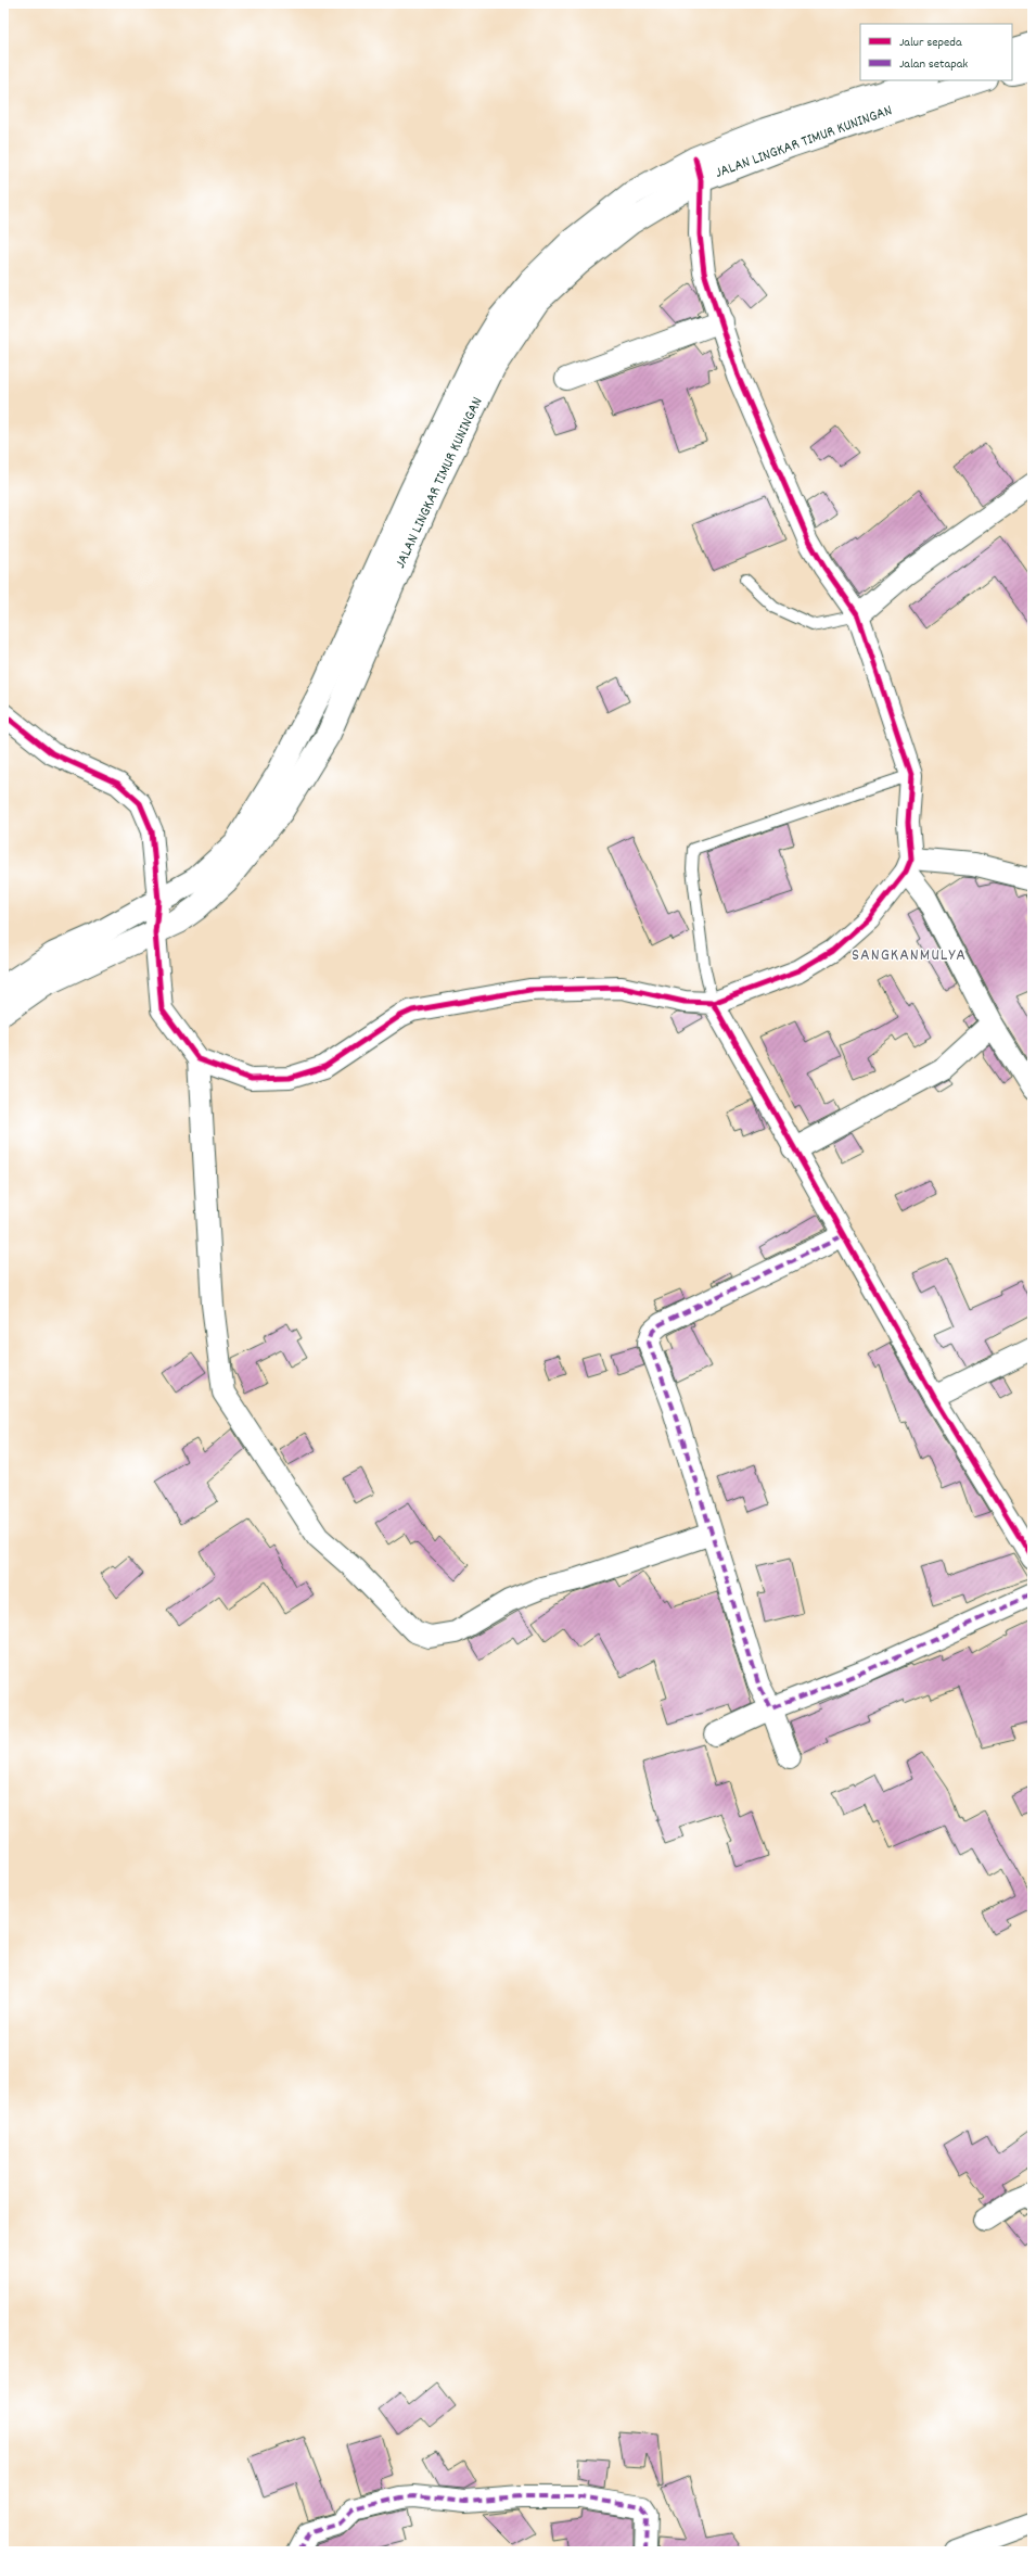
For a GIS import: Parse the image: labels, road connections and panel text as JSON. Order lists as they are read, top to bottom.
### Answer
{
  "streets": {
    "main road": ["JALAN LINGKAR TIMUR KUNINGAN"]
  },
  "districts": ["SANGKANMULYA"],
  "legend": ["Jalur sepeda", "Jalan setapak"]
}
